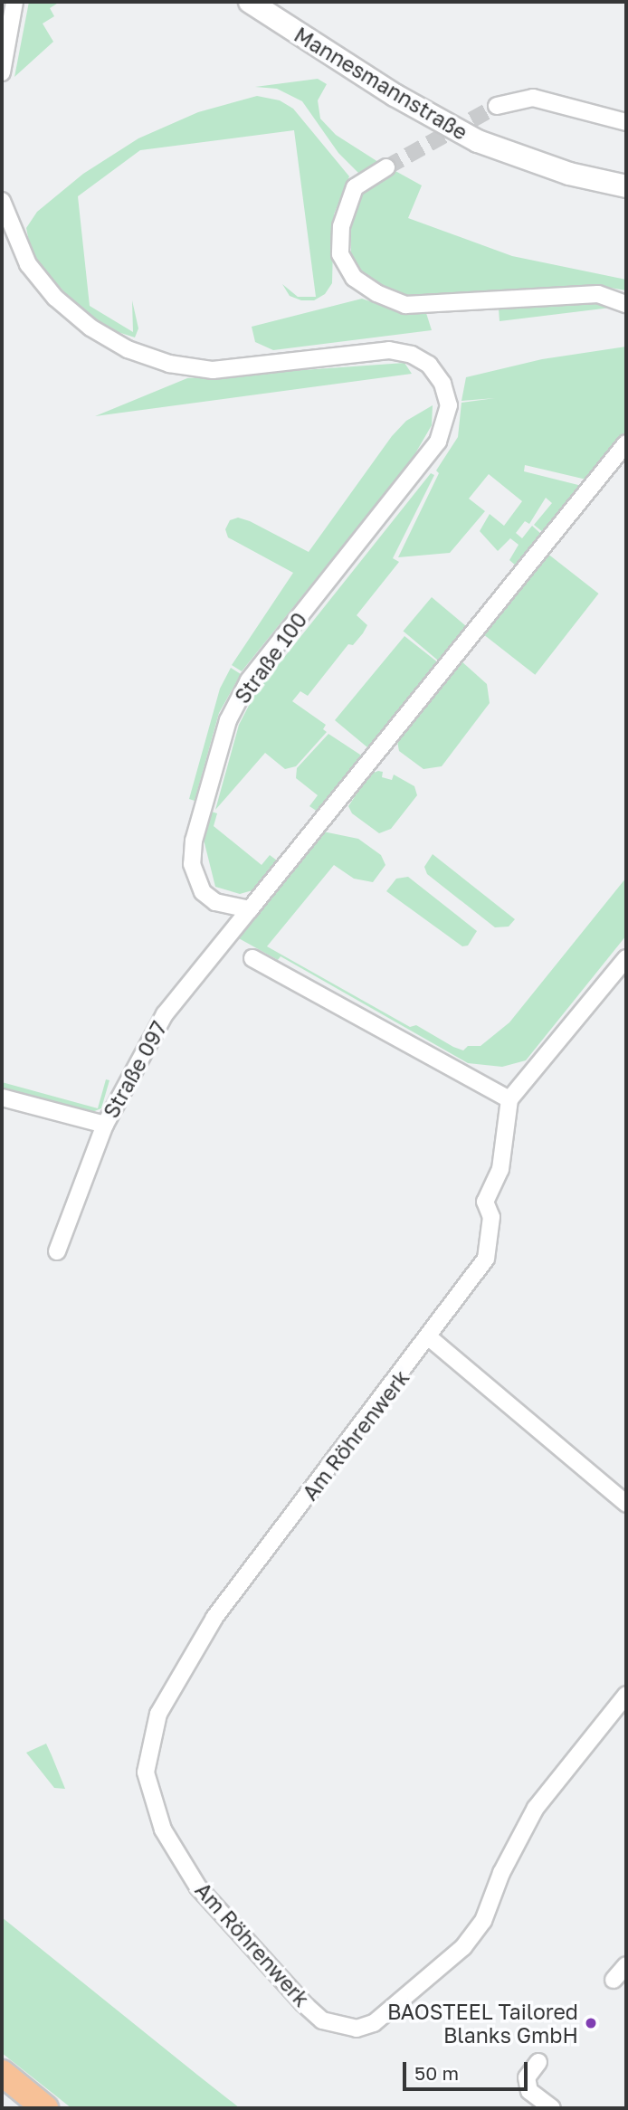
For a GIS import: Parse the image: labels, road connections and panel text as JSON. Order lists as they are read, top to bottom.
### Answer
{
  "streets": {
    "main road": ["Mannesmannstraße"],
    "street": ["Straße 100", "Straße 097", "Am Röhrenwerk"]
  },
  "crossings": [
    ["Straße 100", "Straße 097"]
  ],
  "places": ["BAOSTEEL Tailored Blanks GmbH"],
  "scale_bar": "50 m"
}
